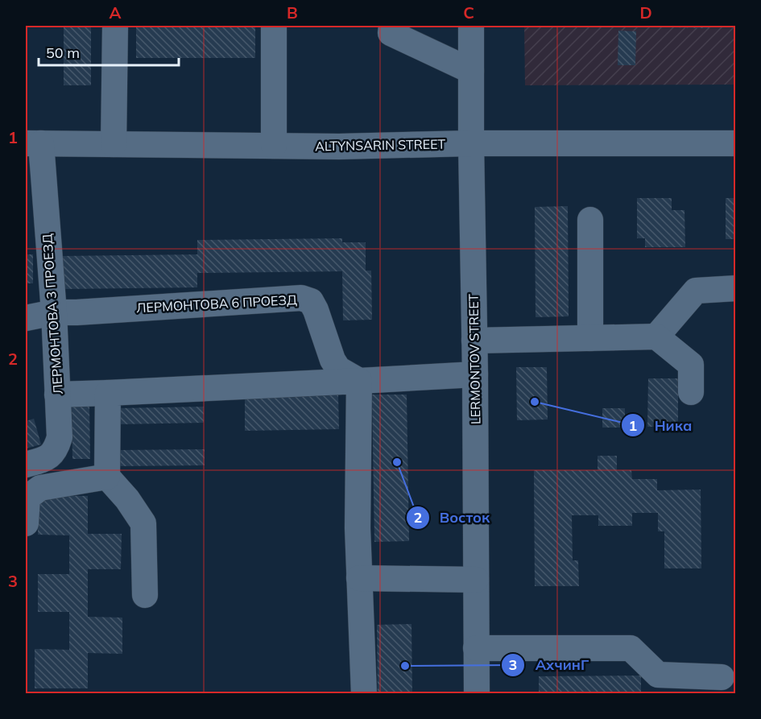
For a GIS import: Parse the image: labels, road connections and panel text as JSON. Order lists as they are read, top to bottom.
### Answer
{
  "streets": {
    "street": [
      "ALTYNSARIN STREET",
      "ЛЕРМОНТОВА 6 ПРОЕЗД",
      "ЛЕРМОНТОВА 3 ПРОЕЗД",
      "LERMONTOV STREET"
    ]
  },
  "crossings": [
    ["ALTYNSARIN STREET", "ЛЕРМОНТОВА 3 ПРОЕЗД"],
    ["ALTYNSARIN STREET", "LERMONTOV STREET"],
    ["ЛЕРМОНТОВА 6 ПРОЕЗД", "ЛЕРМОНТОВА 3 ПРОЕЗД"]
  ],
  "places": ["Ника", "Восток", "АхчинГ"],
  "scale_bar": "50 m",
  "grid": {
    "columns": [
      "A",
      "B",
      "C",
      "D"
    ],
    "rows": ["1", "2", "3"]
  }
}
